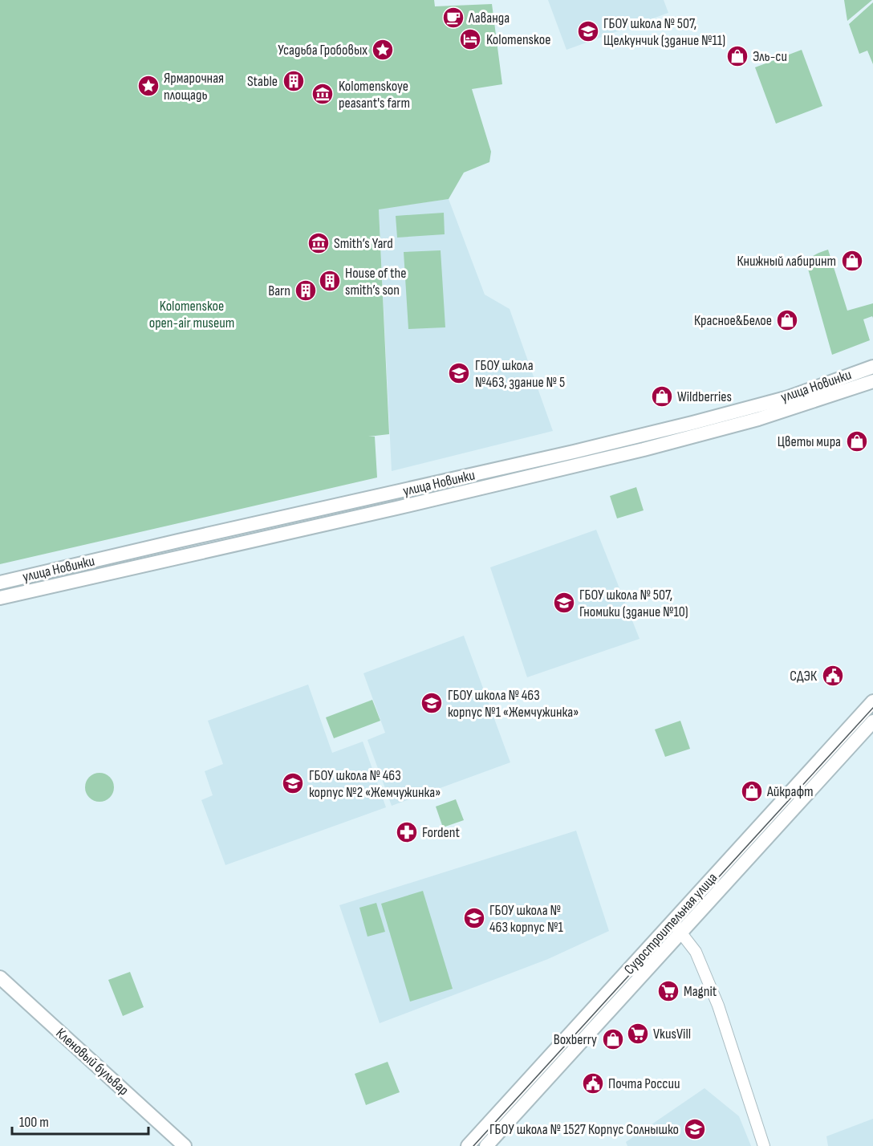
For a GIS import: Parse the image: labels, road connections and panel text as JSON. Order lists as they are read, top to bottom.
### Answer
{
  "streets": {
    "street": ["улица Новинки", "Судостроительная улица", "Кленовый бульвар"]
  },
  "parks": ["Kolomenskoe open-air museum"],
  "places": {
    "cafe": ["Лаванда"],
    "school or university": [
      "ГБОУ школа № 507, Щелкунчик (здание №11)",
      "ГБОУ школа №463, здание № 5",
      "ГБОУ школа № 507, Гномики (здание №10)",
      "ГБОУ школа № 463 корпус №1 «Жемчужинка»",
      "ГБОУ школа № 463 корпус №2 «Жемчужинка»",
      "ГБОУ школа № 463 корпус №1",
      "ГБОУ школа № 1527 Корпус Солнышко"
    ],
    "hotel": ["Kolomenskoe"],
    "place": ["Усадьба Гробовых", "Ярмарочная площадь"],
    "shop": [
      "Эль-си",
      "Книжный лабиринт",
      "Красное&Белое",
      "Wildberries",
      "Цветы мира",
      "Айкрафт",
      "Boxberry"
    ],
    "building": ["Stable", "House of the smith’s son", "Barn"],
    "museum": ["Kolomenskoye peasant's farm", "Smith’s Yard"],
    "public building": ["СДЭК", "Почта России"],
    "pharmacy": ["Fordent"],
    "supermarket": ["Magnit", "VkusVill"]
  },
  "scale_bar": "100 m"
}
